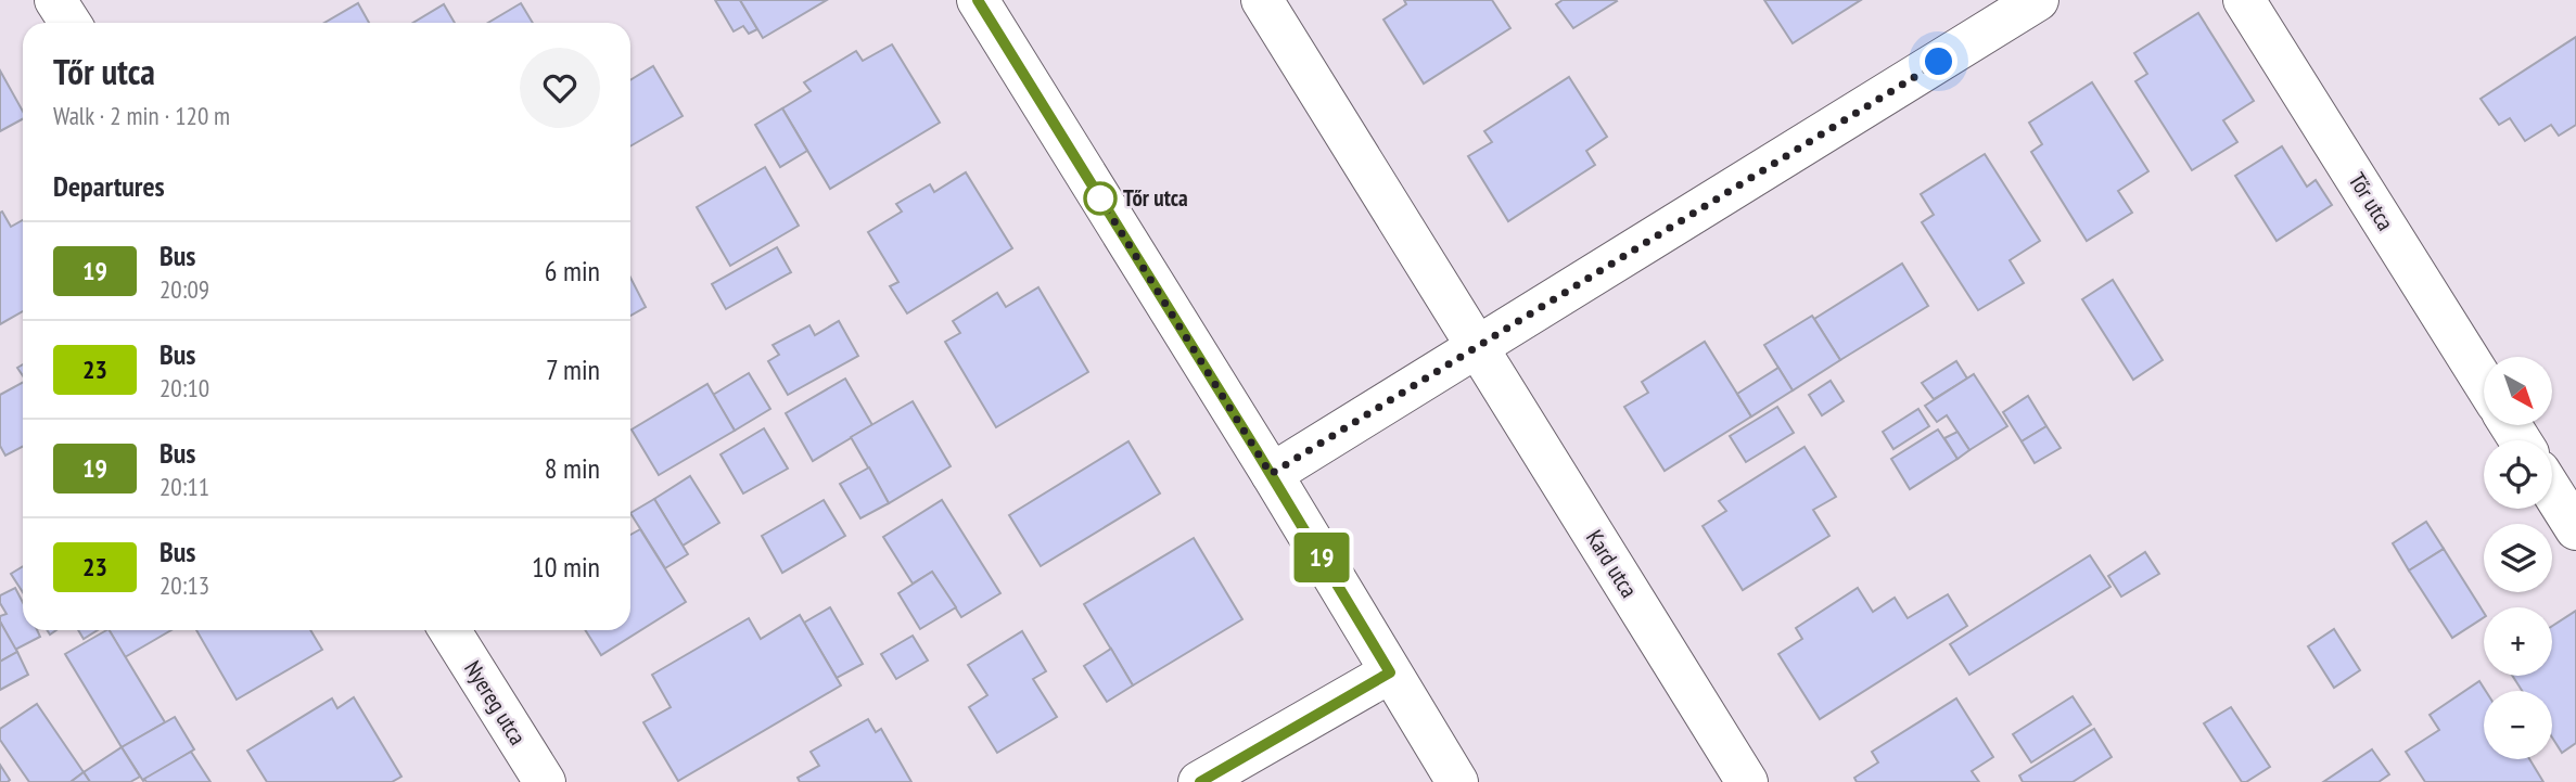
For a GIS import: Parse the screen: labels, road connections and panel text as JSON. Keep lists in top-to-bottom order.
{
  "streets": {
    "street": ["Tőr utca", "Kard utca", "Nyereg utca"]
  },
  "places": ["Tőr utca"],
  "lines": ["bus line 19"],
  "north": "bottom right",
  "page": {
    "on_map": "19",
    "heading": [
      ["Tőr utca", "Walk · 2 min · 120 m"],
      "Departures"
    ],
    "list": [
      {
        "mark": "19",
        "name": "Bus",
        "note": "20:09",
        "value": "6 min"
      },
      {
        "mark": "23",
        "name": "Bus",
        "note": "20:10",
        "value": "7 min"
      },
      {
        "mark": "19",
        "name": "Bus",
        "note": "20:11",
        "value": "8 min"
      },
      {
        "mark": "23",
        "name": "Bus",
        "note": "20:13",
        "value": "10 min"
      }
    ],
    "map_buttons": ["+", "−"]
  }
}
